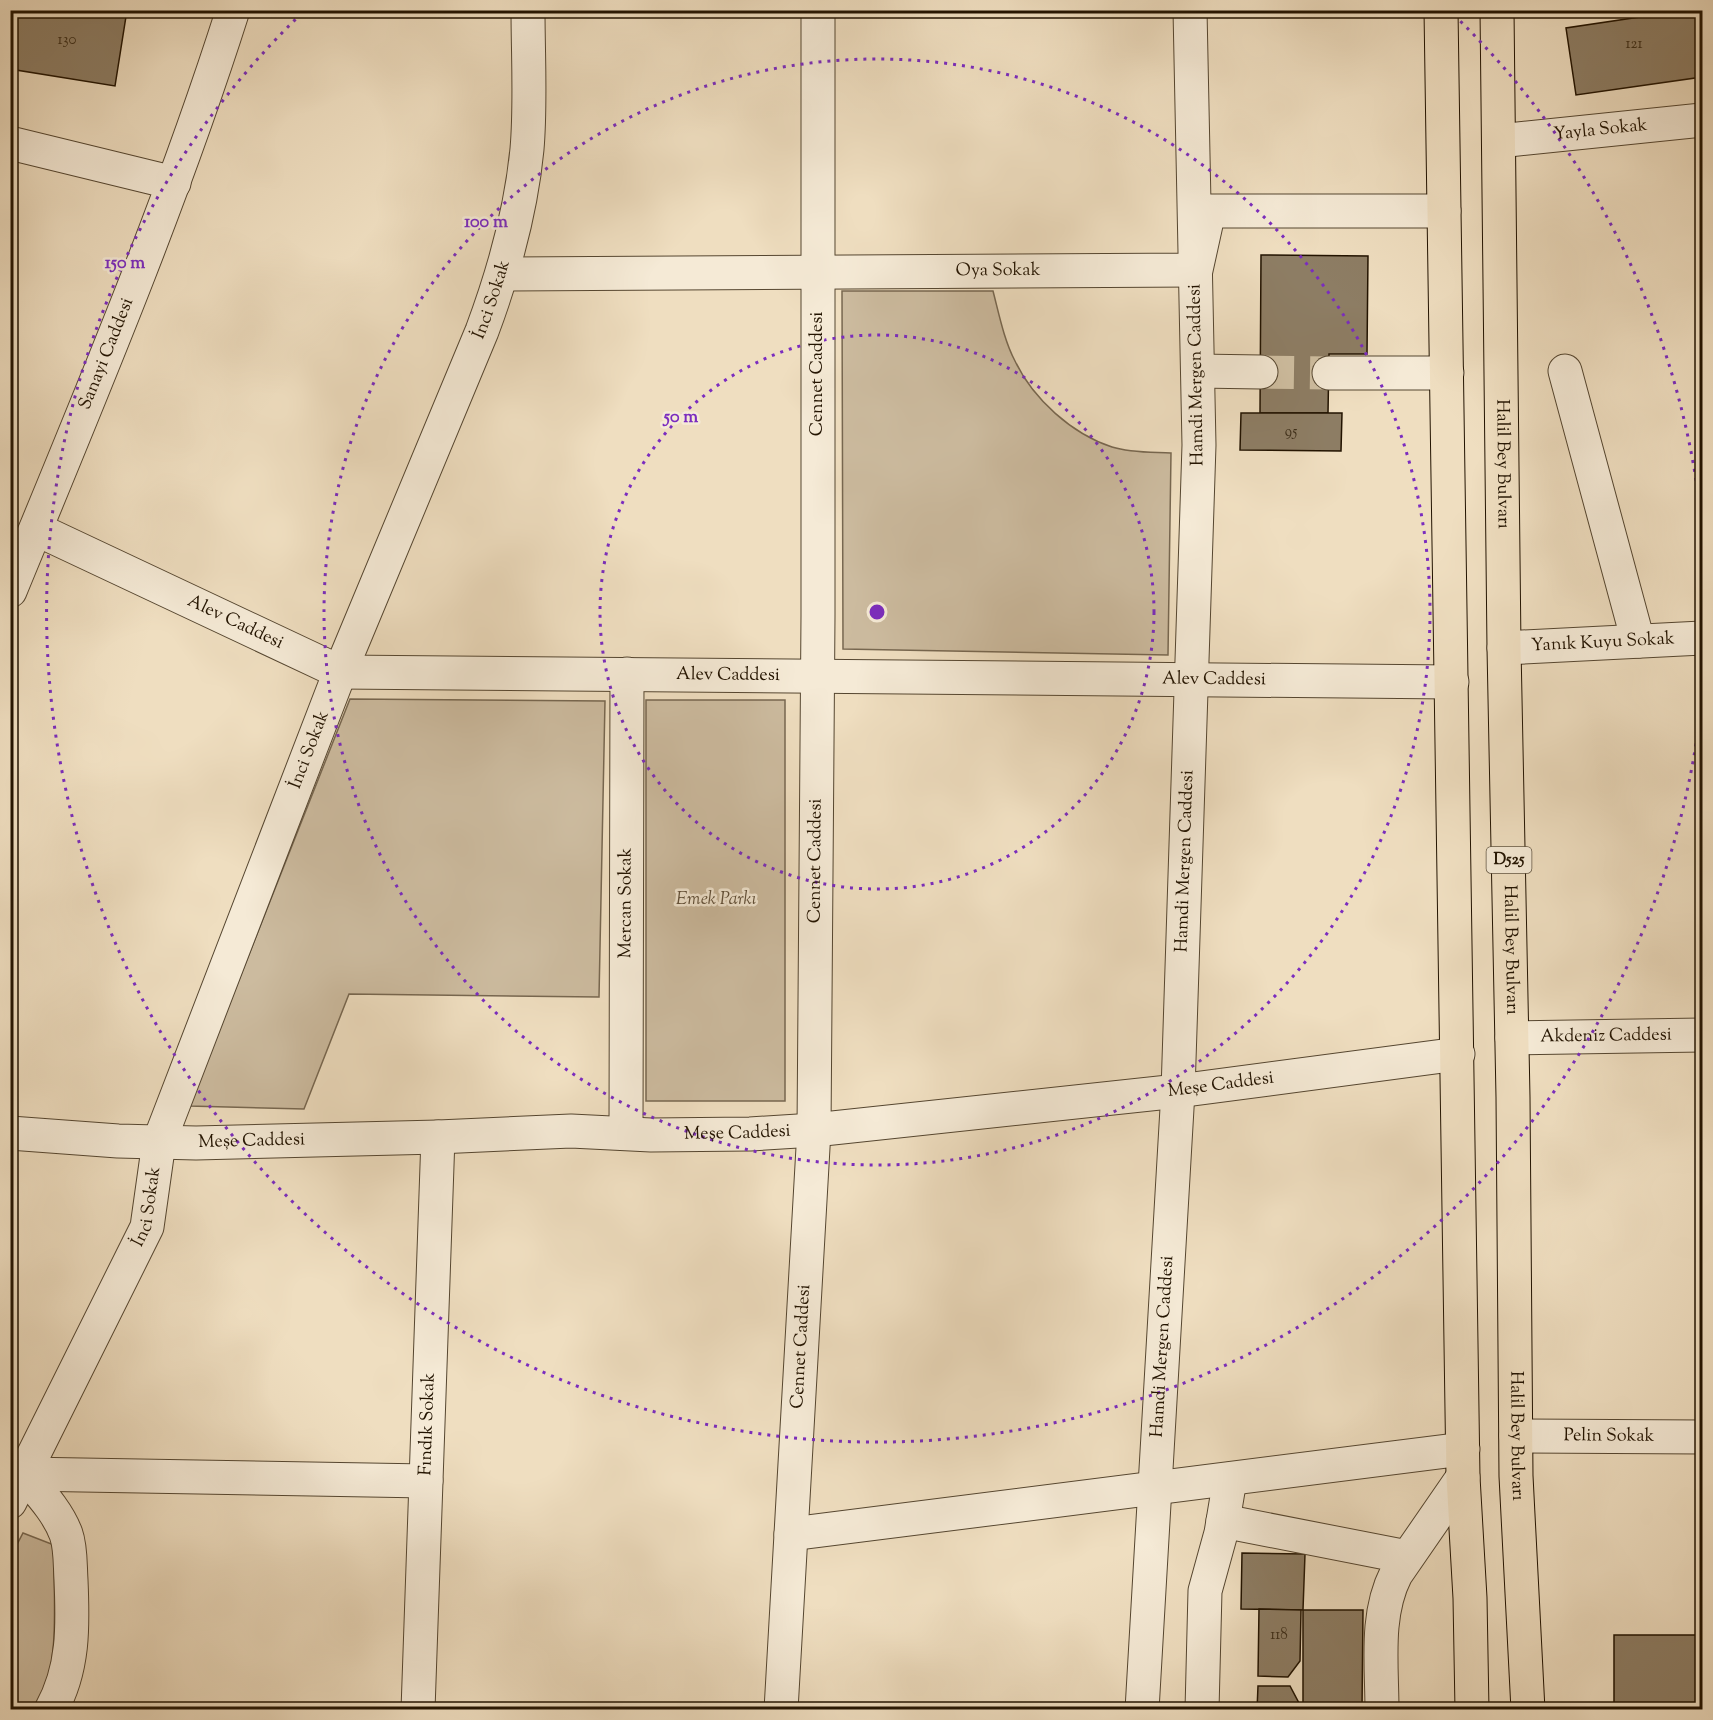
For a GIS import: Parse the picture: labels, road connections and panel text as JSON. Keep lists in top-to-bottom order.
{
  "streets": {
    "highway": ["Halil Bey Bulvarı", "D525"],
    "street": [
      "Yayla Sokak",
      "Oya Sokak",
      "İnci Sokak",
      "Sanayi Caddesi",
      "Cennet Caddesi",
      "Hamdi Mergen Caddesi",
      "Alev Caddesi",
      "Yanık Kuyu Sokak",
      "Mercan Sokak",
      "Akdeniz Caddesi",
      "Meşe Caddesi",
      "Fındık Sokak",
      "Pelin Sokak"
    ]
  },
  "crossings": [
    ["Yayla Sokak", "Halil Bey Bulvarı"],
    ["Oya Sokak", "İnci Sokak"],
    ["Oya Sokak", "Cennet Caddesi"],
    ["Oya Sokak", "Hamdi Mergen Caddesi"],
    ["İnci Sokak", "Alev Caddesi"],
    ["İnci Sokak", "Meşe Caddesi"],
    ["Sanayi Caddesi", "Alev Caddesi"],
    ["Cennet Caddesi", "Alev Caddesi"],
    ["Cennet Caddesi", "Meşe Caddesi"],
    ["Hamdi Mergen Caddesi", "Alev Caddesi"],
    ["Hamdi Mergen Caddesi", "Meşe Caddesi"],
    ["Halil Bey Bulvarı", "Yanık Kuyu Sokak"],
    ["Halil Bey Bulvarı", "Akdeniz Caddesi"],
    ["Halil Bey Bulvarı", "Pelin Sokak"],
    ["Alev Caddesi", "Mercan Sokak"],
    ["Mercan Sokak", "Meşe Caddesi"],
    ["Meşe Caddesi", "Fındık Sokak"]
  ],
  "parks": ["Emek Parkı"],
  "house_numbers": [
    "130",
    "121",
    "95",
    "118"
  ],
  "rings": ["100 m", "150 m", "50 m"]
}
